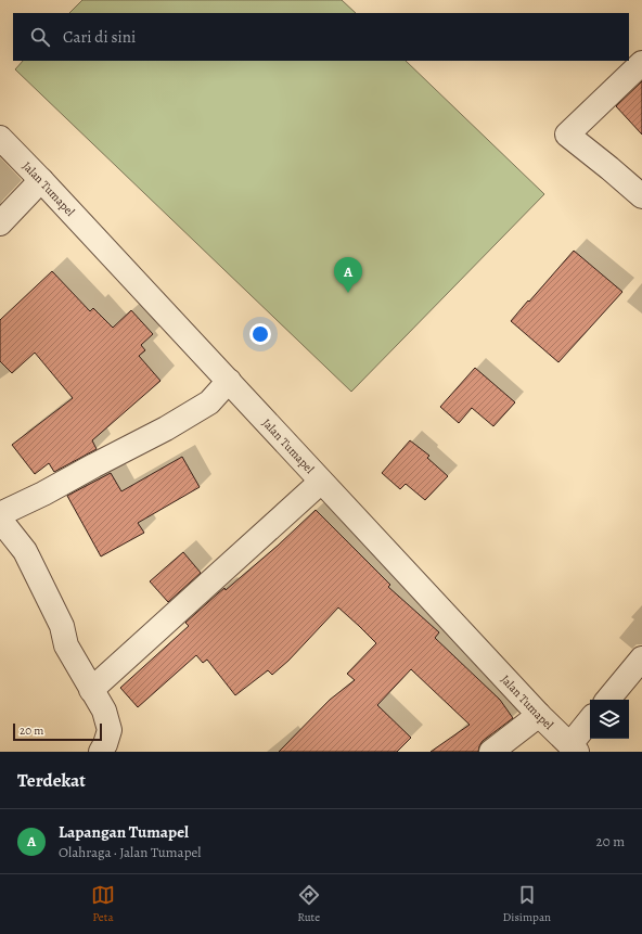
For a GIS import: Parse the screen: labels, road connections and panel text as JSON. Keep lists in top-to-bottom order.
{
  "streets": {
    "street": ["Jalan Tumapel"]
  },
  "scale_bar": "20 m",
  "page": {
    "search": "Cari di sini",
    "pins": "A",
    "scale": "20 m",
    "heading": "Terdekat",
    "list": [
      {
        "mark": "A",
        "name": "Lapangan Tumapel",
        "note": "Olahraga · Jalan Tumapel",
        "value": "20 m"
      }
    ],
    "nav": ["Peta", "Rute", "Disimpan"]
  }
}
